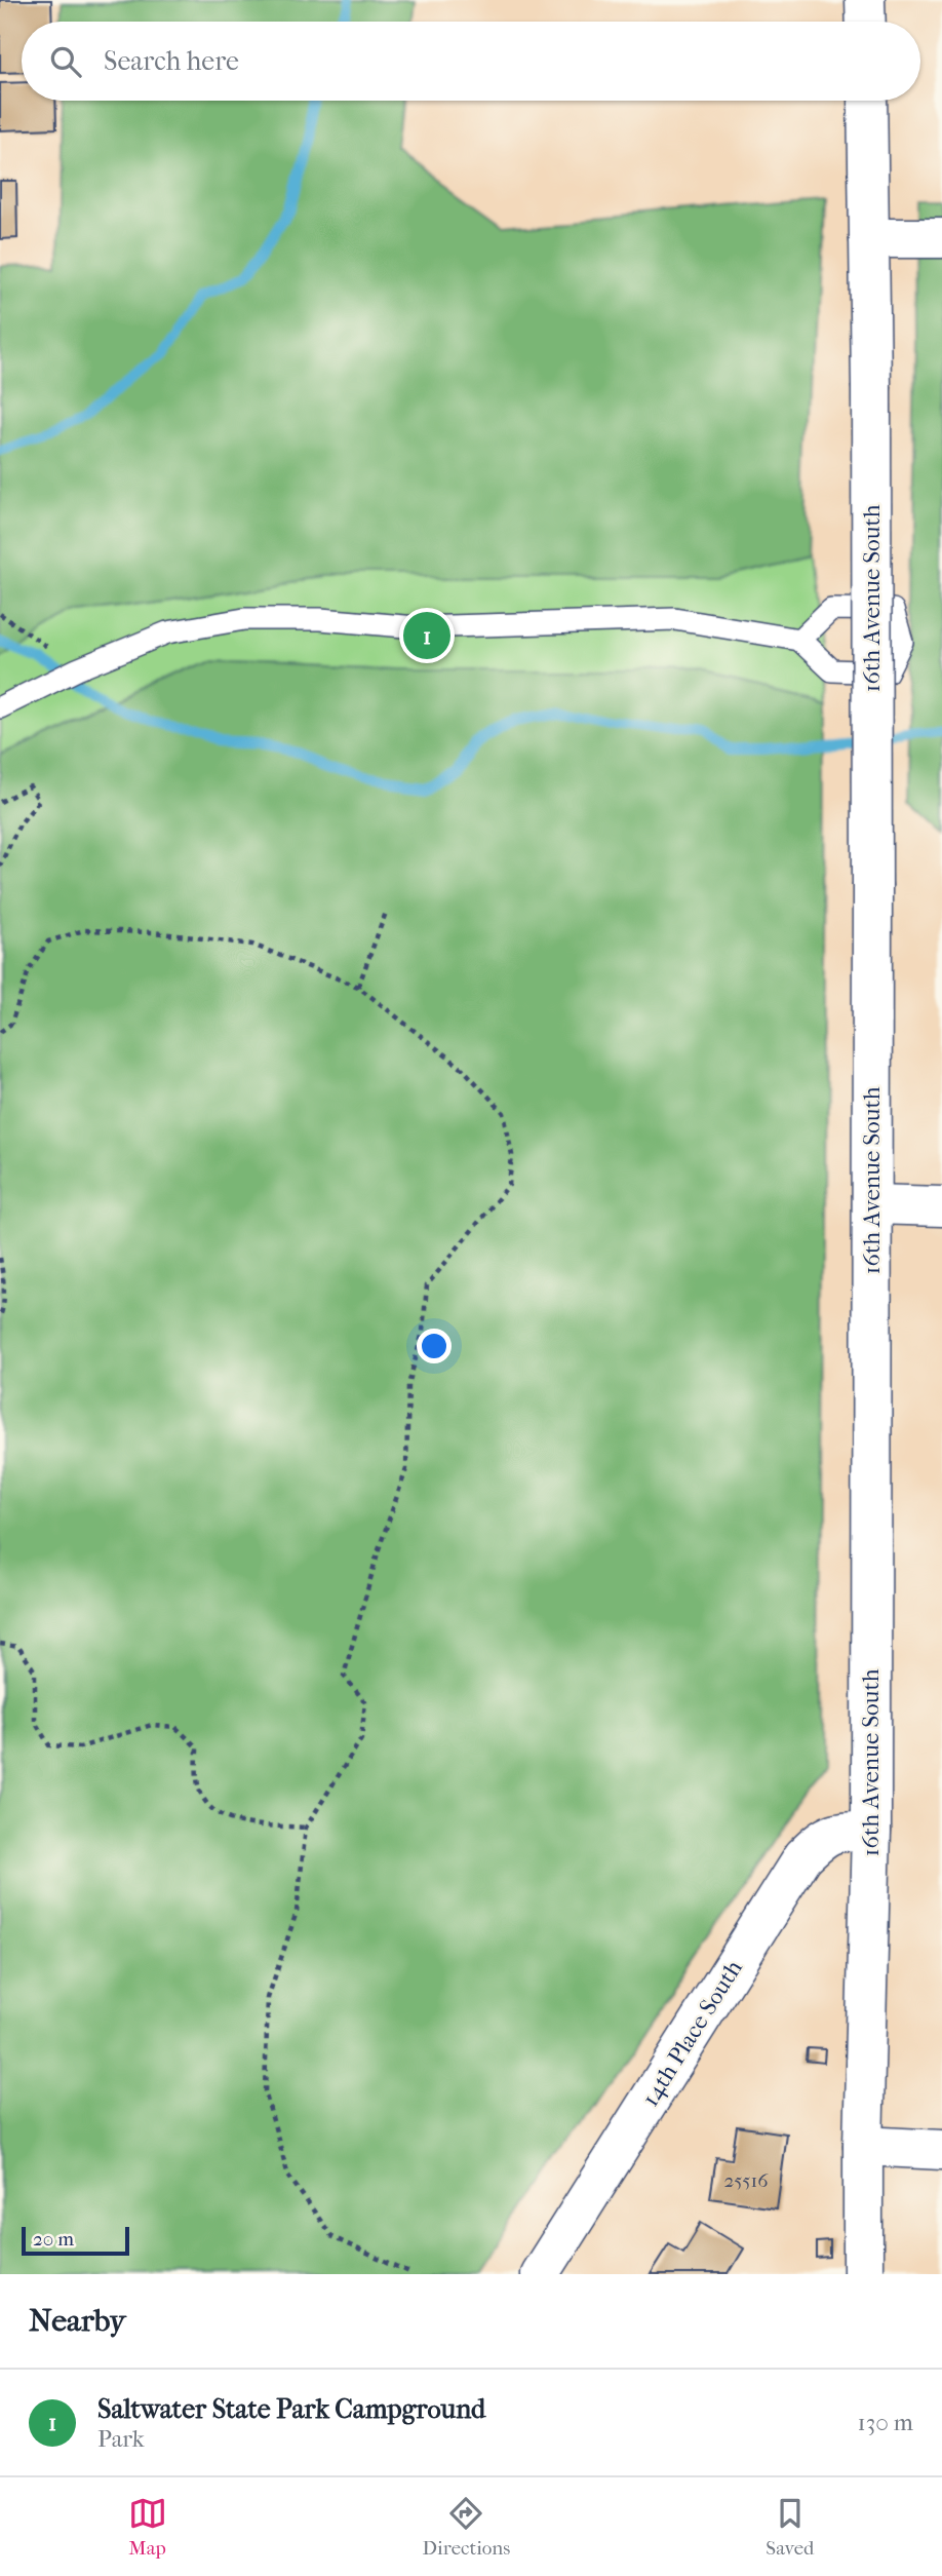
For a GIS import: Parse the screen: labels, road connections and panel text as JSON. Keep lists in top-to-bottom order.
{
  "streets": {
    "main road": ["16th Avenue South", "14th Place South"]
  },
  "crossings": [
    ["16th Avenue South", "14th Place South"]
  ],
  "house_numbers": ["25516"],
  "scale_bar": "20 m",
  "page": {
    "search": "Search here",
    "pins": "1",
    "scale": "20 m",
    "heading": "Nearby",
    "list": [
      {
        "mark": "1",
        "name": "Saltwater State Park Campground",
        "note": "Park",
        "value": "130 m"
      }
    ],
    "nav": ["Map", "Directions", "Saved"]
  }
}
